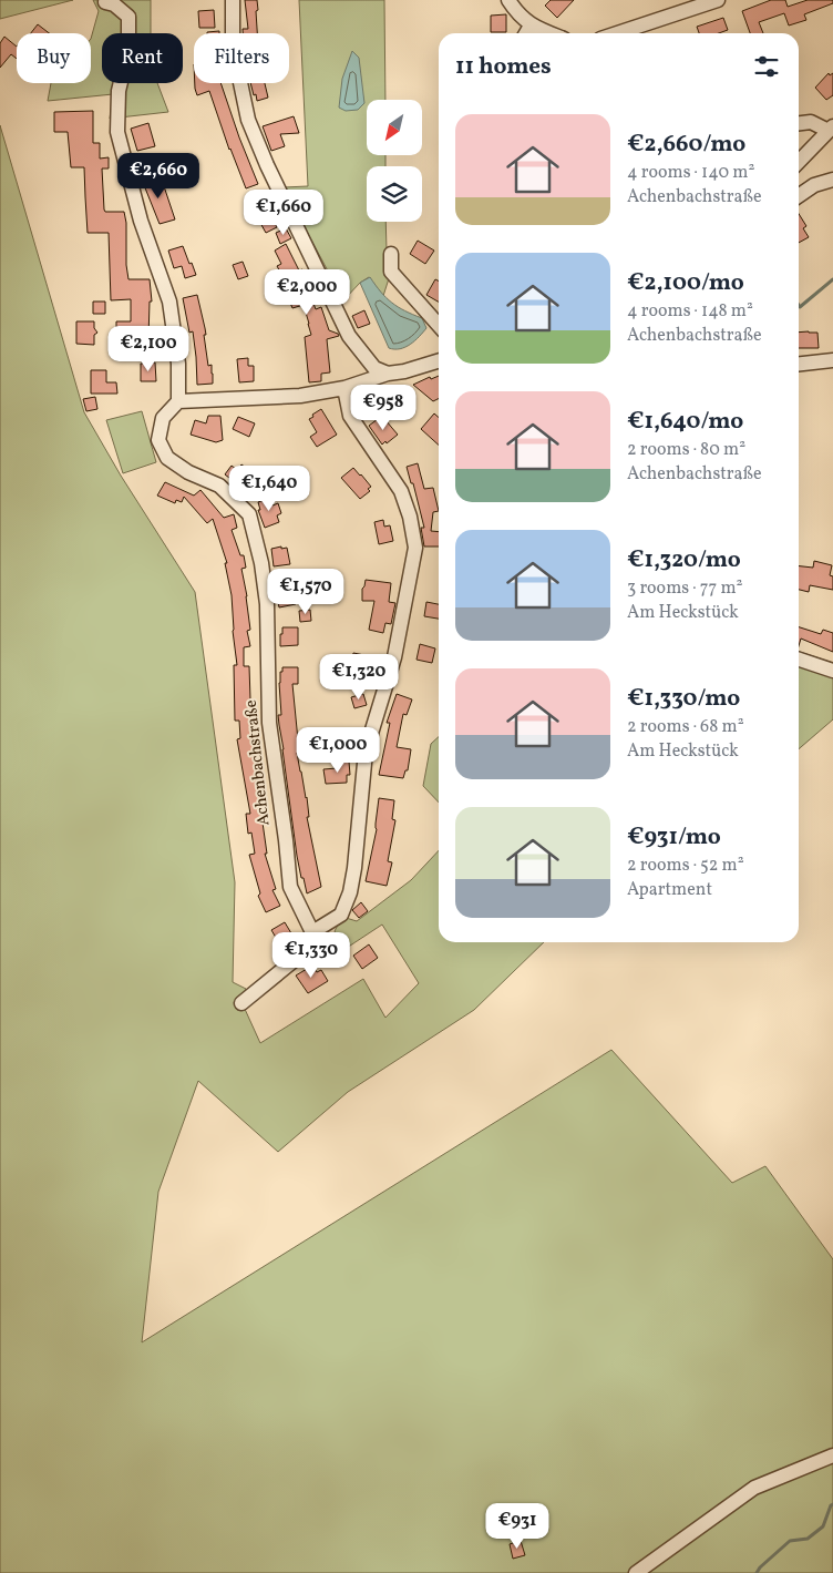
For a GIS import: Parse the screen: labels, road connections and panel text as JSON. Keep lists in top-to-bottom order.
{
  "streets": {
    "street": ["Achenbachstraße"]
  },
  "north": "bottom left",
  "page": {
    "chip": ["Buy", "Rent", "Filters"],
    "heading": "11 homes",
    "list": [
      {
        "name": "€2,660/mo",
        "note": "4 rooms · 140 m² · Achenbachstraße"
      },
      {
        "name": "€2,100/mo",
        "note": "4 rooms · 148 m² · Achenbachstraße"
      },
      {
        "name": "€1,640/mo",
        "note": "2 rooms · 80 m² · Achenbachstraße"
      },
      {
        "name": "€1,320/mo",
        "note": "3 rooms · 77 m² · Am Heckstück"
      },
      {
        "name": "€1,330/mo",
        "note": "2 rooms · 68 m² · Am Heckstück"
      },
      {
        "name": "€931/mo",
        "note": "2 rooms · 52 m² · Apartment"
      }
    ],
    "price": [
      "€2,660",
      "€1,660",
      "€2,000",
      "€2,100",
      "€958",
      "€1,640",
      "€1,570",
      "€1,320",
      "€1,000",
      "€1,330",
      "€931"
    ]
  }
}
